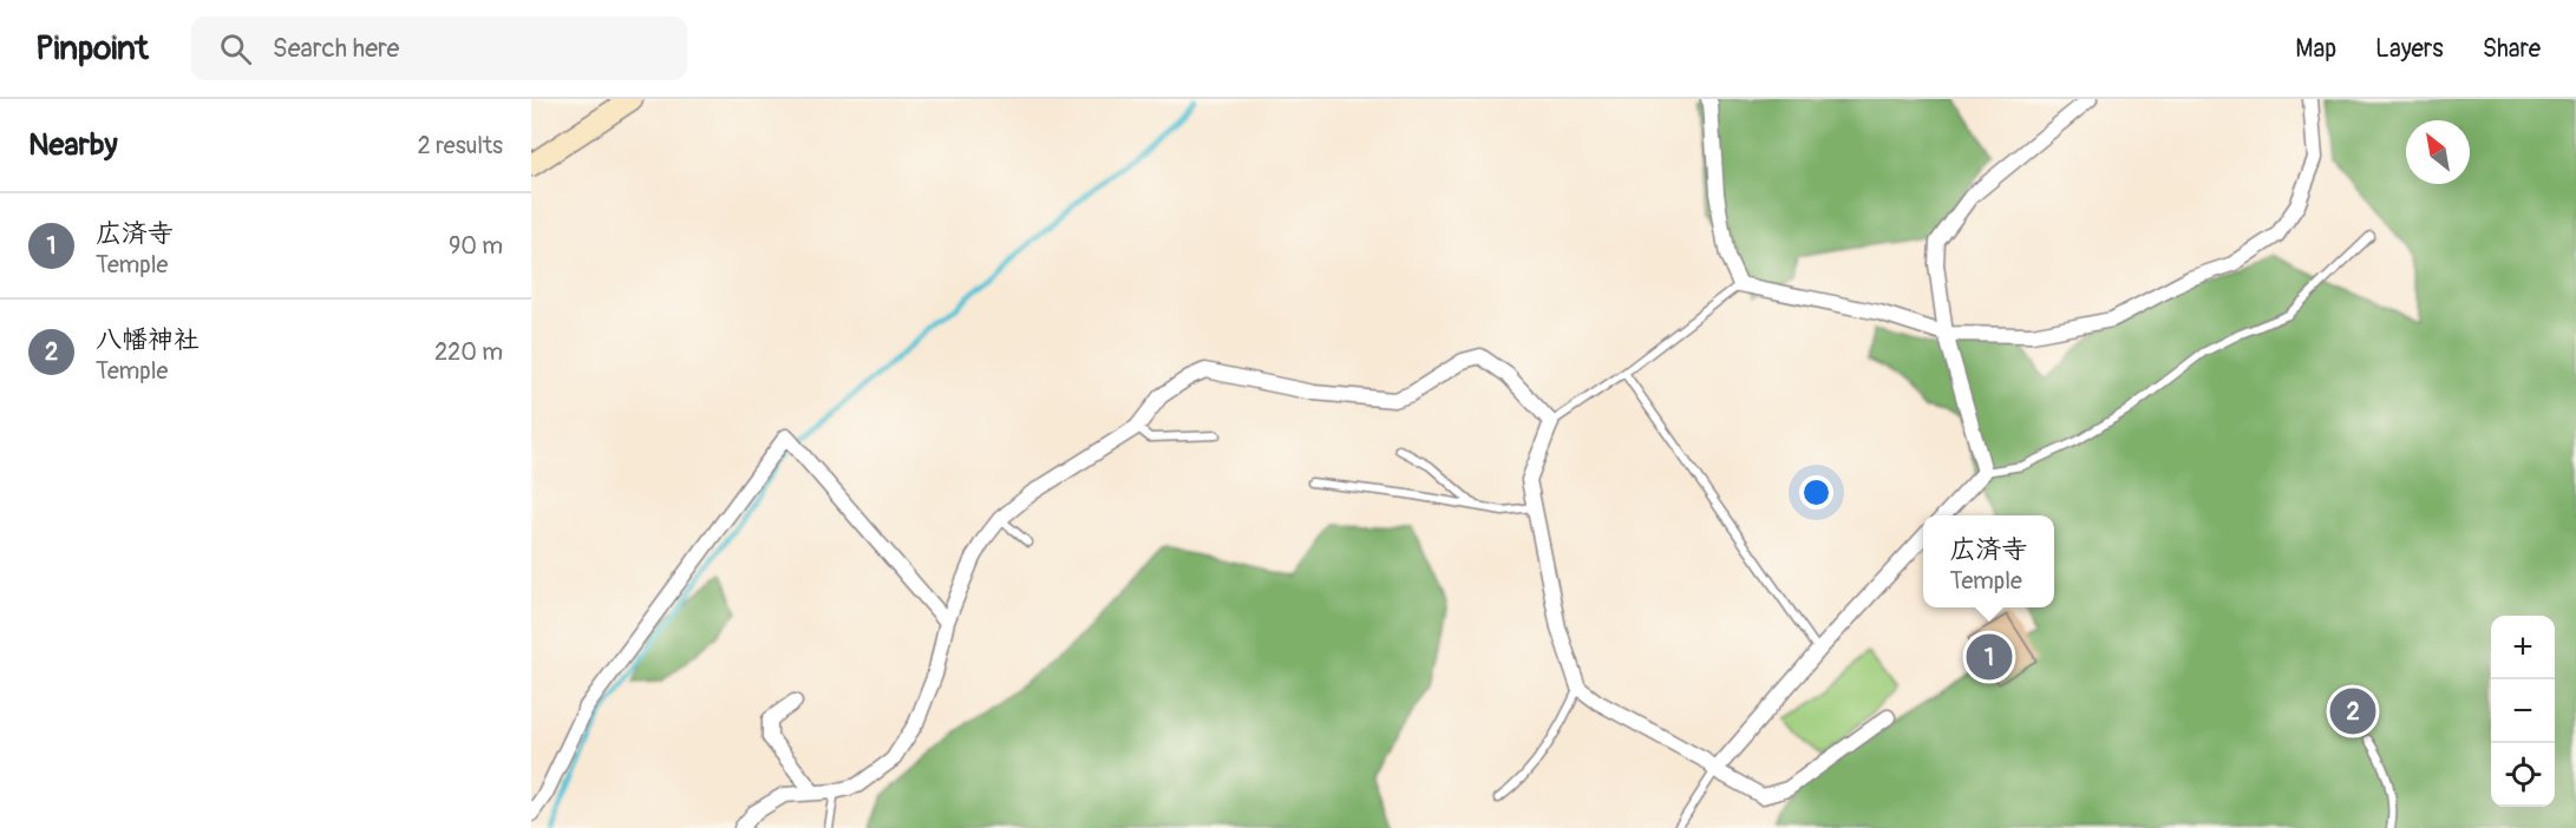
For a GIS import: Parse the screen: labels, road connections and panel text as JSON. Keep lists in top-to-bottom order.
{
  "north": "top left",
  "page": {
    "header": "Pinpoint",
    "search": "Search here",
    "nav": ["Map", "Layers", "Share"],
    "heading": ["Nearby", "2 results"],
    "list": [
      {
        "mark": "1",
        "name": "広済寺",
        "note": "Temple",
        "value": "90 m"
      },
      {
        "mark": "2",
        "name": "八幡神社",
        "note": "Temple",
        "value": "220 m"
      }
    ],
    "popup": ["広済寺", "Temple"],
    "map_buttons": ["+", "−"],
    "pins": ["1", "2"]
  }
}
